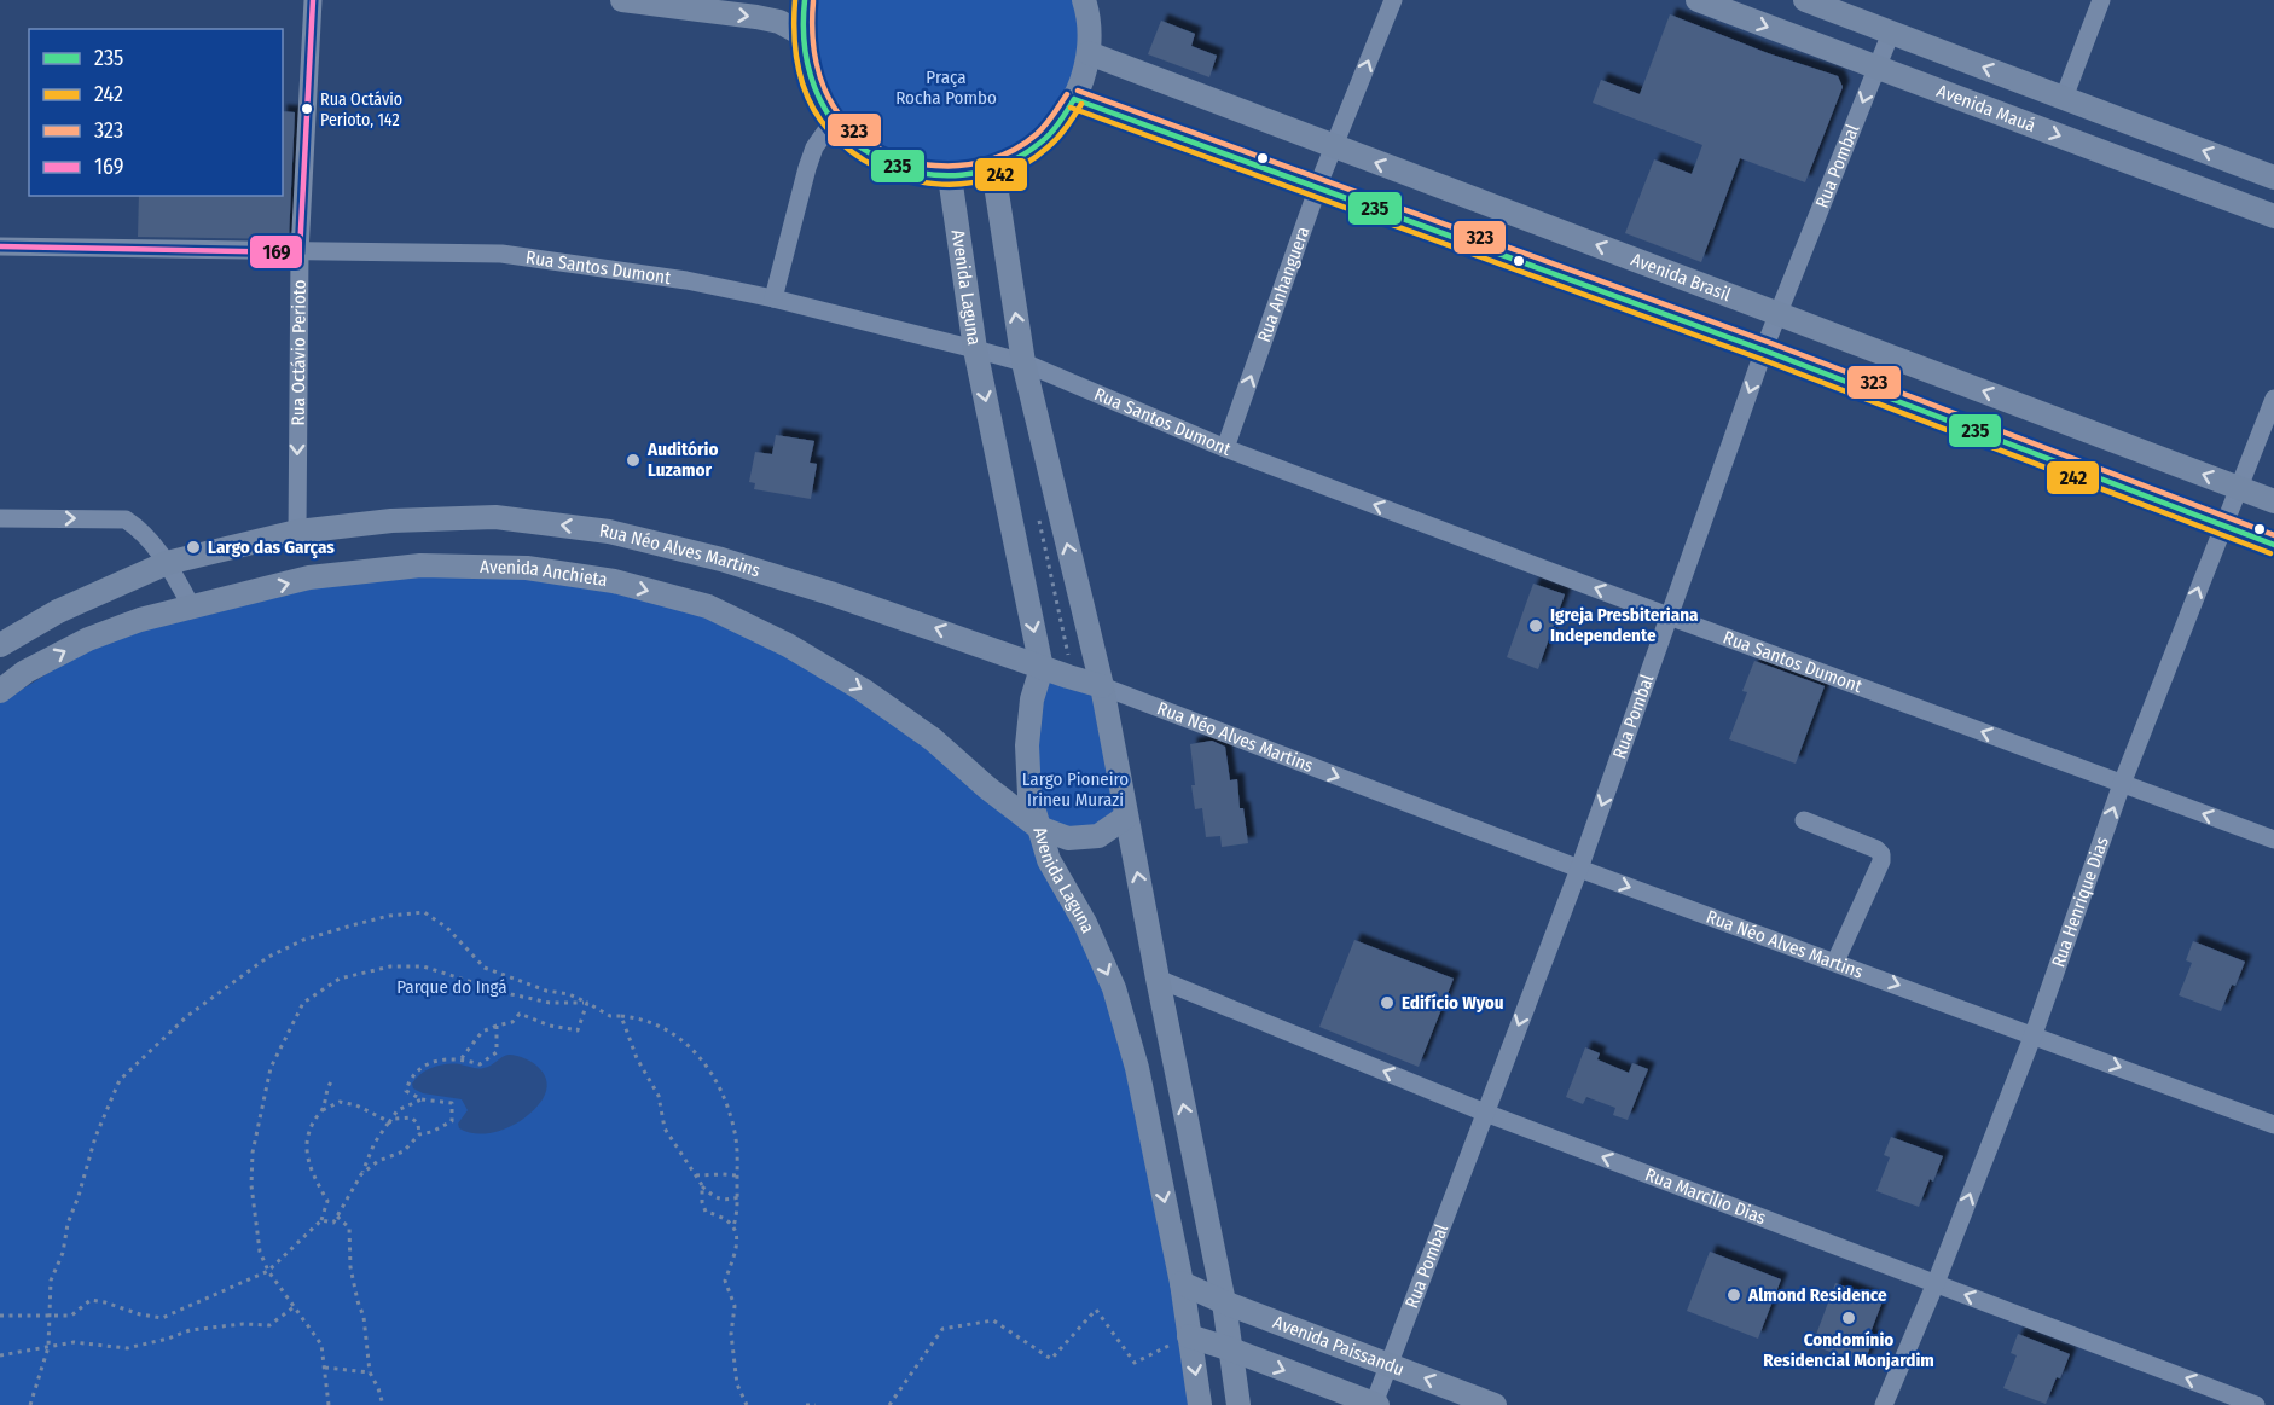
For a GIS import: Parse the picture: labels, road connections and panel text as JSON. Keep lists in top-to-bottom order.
{
  "streets": {
    "main road": [
      "Avenida Mauá",
      "Avenida Brasil",
      "Avenida Laguna",
      "Rua Néo Alves Martins",
      "Avenida Anchieta",
      "Avenida Paissandu"
    ],
    "street": [
      "Rua Pombal",
      "Rua Santos Dumont",
      "Rua Anhanguera",
      "Rua Octávio Perioto",
      "Rua Henrique Dias",
      "Rua Marcilio Dias"
    ]
  },
  "crossings": [
    ["Avenida Mauá", "Rua Pombal"],
    ["Rua Pombal", "Rua Santos Dumont"],
    ["Rua Pombal", "Avenida Brasil"],
    ["Rua Pombal", "Rua Néo Alves Martins"],
    ["Rua Pombal", "Rua Marcilio Dias"],
    ["Rua Pombal", "Avenida Paissandu"],
    ["Rua Santos Dumont", "Rua Anhanguera"],
    ["Rua Santos Dumont", "Avenida Laguna"],
    ["Rua Santos Dumont", "Rua Octávio Perioto"],
    ["Rua Santos Dumont", "Rua Henrique Dias"],
    ["Avenida Brasil", "Rua Anhanguera"],
    ["Avenida Brasil", "Rua Henrique Dias"],
    ["Avenida Laguna", "Rua Néo Alves Martins"],
    ["Avenida Laguna", "Avenida Anchieta"],
    ["Avenida Laguna", "Avenida Paissandu"],
    ["Rua Octávio Perioto", "Rua Néo Alves Martins"],
    ["Rua Néo Alves Martins", "Rua Henrique Dias"],
    ["Rua Henrique Dias", "Rua Marcilio Dias"]
  ],
  "one_way": [
    "Rua Pombal",
    "Rua Santos Dumont",
    "Rua Anhanguera",
    "Rua Octávio Perioto",
    "Avenida Anchieta",
    "Rua Henrique Dias",
    "Rua Marcilio Dias"
  ],
  "parks": ["Praça Rocha Pombo", "Largo Pioneiro Irineu Murazi", "Parque do Ingá"],
  "places": [
    "Rua Octávio Perioto, 142",
    "Auditório Luzamor",
    "Largo das Garças",
    "Igreja Presbiteriana Independente",
    "Edifício Wyou",
    "Almond Residence",
    "Condomínio Residencial Monjardim"
  ],
  "lines": [
    "transit line 235",
    "transit line 242",
    "transit line 169",
    "transit line 323"
  ],
  "legend": [
    "235",
    "242",
    "323",
    "169"
  ]
}
